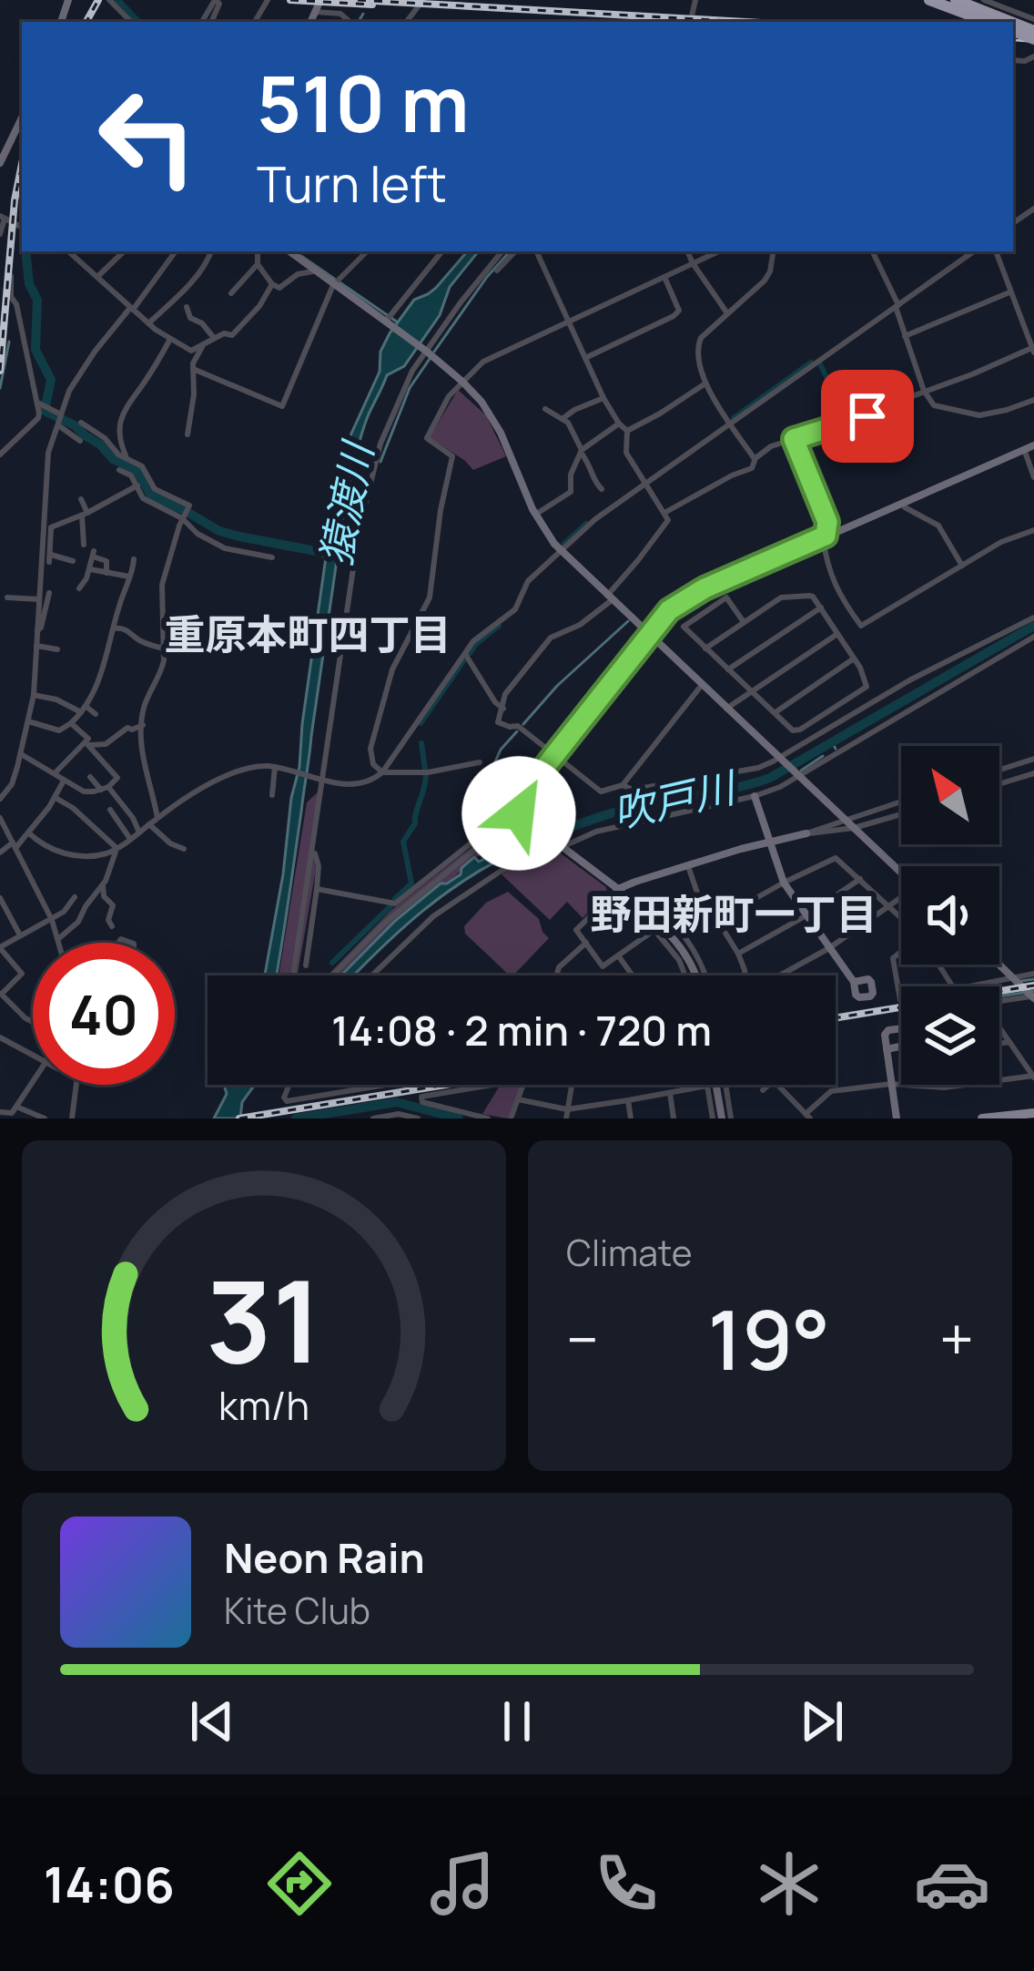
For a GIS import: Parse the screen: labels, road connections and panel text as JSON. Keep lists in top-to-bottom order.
{
  "districts": ["重原本町四丁目", "野田新町一丁目"],
  "water": ["猿渡川", "吹戸川"],
  "north": "top left",
  "page": {
    "turn": ["510 m", "Turn left"],
    "limit": "40",
    "trip": "14:08 · 2 min · 720 m",
    "tile": "Climate",
    "heat": ["−", "19°", "+"],
    "song": ["Neon Rain", "Kite Club"],
    "tabs": "14:06",
    "gauge": ["31", "km/h"]
  }
}
